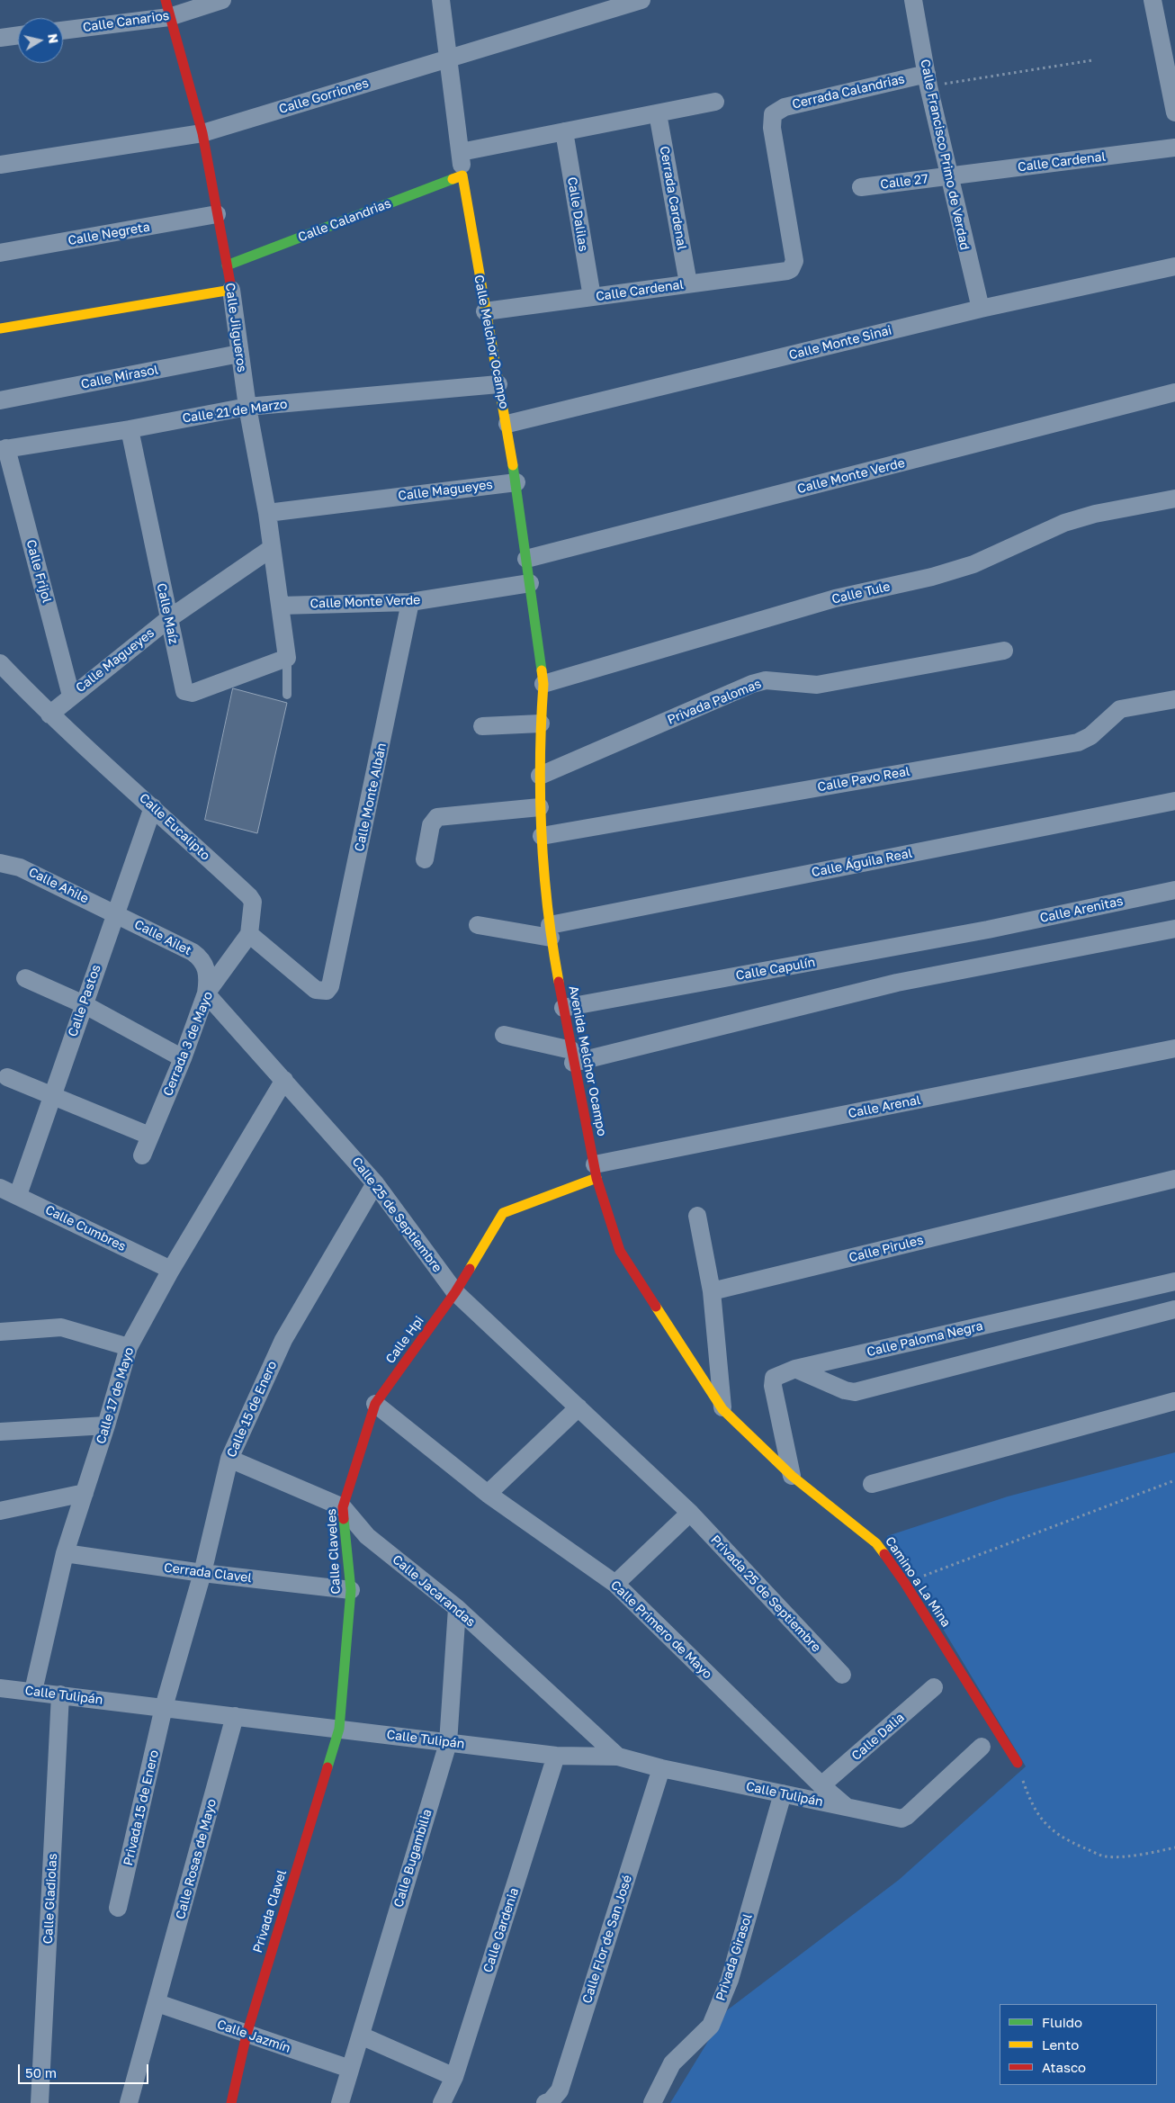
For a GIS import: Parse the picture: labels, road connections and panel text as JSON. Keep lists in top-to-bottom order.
{
  "streets": {
    "street": [
      "Calle Canarios",
      "Cerrada Calandrias",
      "Calle Gorriones",
      "Calle Francisco Primo de Verdad",
      "Calle Cardenal",
      "Calle 27",
      "Cerrada Cardenal",
      "Calle Dalilas",
      "Calle Calandrias",
      "Calle Negreta",
      "Calle Jilgueros",
      "Calle Melchor Ocampo",
      "Calle Monte Sinai",
      "Calle Mirasol",
      "Calle 21 de Marzo",
      "Calle Monte Verde",
      "Calle Magueyes",
      "Calle Frijol",
      "Calle Tule",
      "Calle Maíz",
      "Privada Palomas",
      "Calle Pavo Real",
      "Calle Monte Albán",
      "Calle Eucalipto",
      "Calle Águila Real",
      "Calle Ahile",
      "Calle Arenitas",
      "Calle Ailet",
      "Calle Capulín",
      "Calle Pastos",
      "Cerrada 3 de Mayo",
      "Avenida Melchor Ocampo",
      "Calle Arenal",
      "Calle 25 de Septiembre",
      "Calle Cumbres",
      "Calle Pirules",
      "Calle Paloma Negra",
      "Calle Hpi",
      "Calle 17 de Mayo",
      "Calle 15 de Enero",
      "Calle Claveles",
      "Cerrada Clavel",
      "Camino a La Mina",
      "Calle Jacarandas",
      "Privada 25 de Septiembre",
      "Calle Primero de Mayo",
      "Calle Tulipán",
      "Calle Dalia",
      "Privada 15 de Enero",
      "Calle Bugambilia",
      "Calle Rosas de Mayo",
      "Calle Gladiolas",
      "Privada Clavel",
      "Calle Gardenia",
      "Calle Flor de San José",
      "Privada Girasol",
      "Calle Jazmín"
    ]
  },
  "crossings": [
    ["Calle Canarios", "Calle Jilgueros"],
    ["Cerrada Calandrias", "Calle Francisco Primo de Verdad"],
    ["Cerrada Calandrias", "Calle Cardenal"],
    ["Calle Gorriones", "Calle Jilgueros"],
    ["Calle Gorriones", "Calle Melchor Ocampo"],
    ["Calle Francisco Primo de Verdad", "Calle Cardenal"],
    ["Calle Francisco Primo de Verdad", "Calle 27"],
    ["Calle Francisco Primo de Verdad", "Calle Monte Sinai"],
    ["Calle Cardenal", "Calle 27"],
    ["Calle Cardenal", "Cerrada Cardenal"],
    ["Calle Cardenal", "Calle Dalilas"],
    ["Calle Cardenal", "Calle Melchor Ocampo"],
    ["Calle Calandrias", "Calle Jilgueros"],
    ["Calle Calandrias", "Calle Melchor Ocampo"],
    ["Calle Negreta", "Calle Jilgueros"],
    ["Calle Jilgueros", "Calle Mirasol"],
    ["Calle Jilgueros", "Calle 21 de Marzo"],
    ["Calle Jilgueros", "Calle Monte Verde"],
    ["Calle Jilgueros", "Calle Magueyes"],
    ["Calle Jilgueros", "Calle Maíz"],
    ["Calle Melchor Ocampo", "Calle Monte Sinai"],
    ["Calle Melchor Ocampo", "Calle 21 de Marzo"],
    ["Calle Melchor Ocampo", "Calle Monte Verde"],
    ["Calle Melchor Ocampo", "Calle Magueyes"],
    ["Calle Melchor Ocampo", "Calle Tule"],
    ["Calle Melchor Ocampo", "Avenida Melchor Ocampo"],
    ["Calle 21 de Marzo", "Calle Frijol"],
    ["Calle 21 de Marzo", "Calle Maíz"],
    ["Calle Monte Verde", "Calle Monte Albán"],
    ["Calle Magueyes", "Calle Frijol"],
    ["Calle Magueyes", "Calle Maíz"],
    ["Calle Magueyes", "Calle Eucalipto"],
    ["Calle Tule", "Avenida Melchor Ocampo"],
    ["Privada Palomas", "Avenida Melchor Ocampo"],
    ["Calle Pavo Real", "Avenida Melchor Ocampo"],
    ["Calle Monte Albán", "Calle Eucalipto"],
    ["Calle Monte Albán", "Cerrada 3 de Mayo"],
    ["Calle Eucalipto", "Calle Pastos"],
    ["Calle Eucalipto", "Cerrada 3 de Mayo"],
    ["Calle Águila Real", "Avenida Melchor Ocampo"],
    ["Calle Ahile", "Calle Ailet"],
    ["Calle Ahile", "Calle Pastos"],
    ["Calle Arenitas", "Calle Capulín"],
    ["Calle Ailet", "Calle Pastos"],
    ["Calle Ailet", "Cerrada 3 de Mayo"],
    ["Calle Ailet", "Calle 25 de Septiembre"],
    ["Calle Capulín", "Avenida Melchor Ocampo"],
    ["Calle Pastos", "Calle Cumbres"],
    ["Cerrada 3 de Mayo", "Calle 25 de Septiembre"],
    ["Avenida Melchor Ocampo", "Calle Arenal"],
    ["Avenida Melchor Ocampo", "Calle Hpi"],
    ["Avenida Melchor Ocampo", "Camino a La Mina"],
    ["Calle Arenal", "Calle Hpi"],
    ["Calle 25 de Septiembre", "Calle Hpi"],
    ["Calle 25 de Septiembre", "Calle 17 de Mayo"],
    ["Calle 25 de Septiembre", "Calle 15 de Enero"],
    ["Calle 25 de Septiembre", "Privada 25 de Septiembre"],
    ["Calle Cumbres", "Calle 17 de Mayo"],
    ["Calle Paloma Negra", "Camino a La Mina"],
    ["Calle Hpi", "Calle Claveles"],
    ["Calle Hpi", "Calle Primero de Mayo"],
    ["Calle 17 de Mayo", "Cerrada Clavel"],
    ["Calle 17 de Mayo", "Calle Tulipán"],
    ["Calle 15 de Enero", "Cerrada Clavel"],
    ["Calle 15 de Enero", "Calle Jacarandas"],
    ["Calle 15 de Enero", "Calle Tulipán"],
    ["Calle 15 de Enero", "Privada 15 de Enero"],
    ["Calle Claveles", "Cerrada Clavel"],
    ["Calle Claveles", "Calle Jacarandas"],
    ["Calle Claveles", "Calle Primero de Mayo"],
    ["Calle Claveles", "Calle Tulipán"],
    ["Calle Claveles", "Privada Clavel"],
    ["Calle Jacarandas", "Calle Tulipán"],
    ["Calle Jacarandas", "Calle Bugambilia"],
    ["Calle Primero de Mayo", "Calle Tulipán"],
    ["Calle Primero de Mayo", "Calle Dalia"],
    ["Calle Tulipán", "Privada 15 de Enero"],
    ["Calle Tulipán", "Calle Bugambilia"],
    ["Calle Tulipán", "Calle Rosas de Mayo"],
    ["Calle Tulipán", "Calle Gladiolas"],
    ["Calle Tulipán", "Privada Clavel"],
    ["Calle Tulipán", "Calle Gardenia"],
    ["Calle Tulipán", "Calle Flor de San José"],
    ["Calle Tulipán", "Privada Girasol"],
    ["Calle Bugambilia", "Calle Jazmín"],
    ["Calle Rosas de Mayo", "Calle Jazmín"],
    ["Privada Clavel", "Calle Jazmín"]
  ],
  "legend": ["Fluido", "Lento", "Atasco"],
  "scale_bar": "50 m",
  "north": "right"
}
